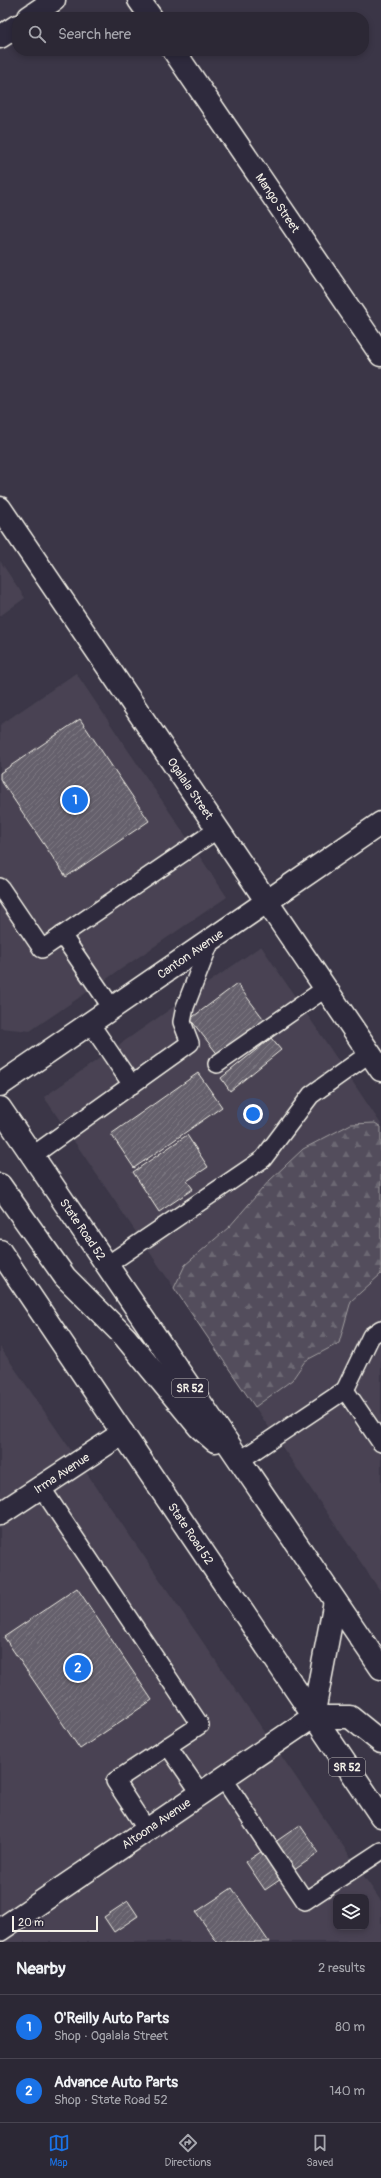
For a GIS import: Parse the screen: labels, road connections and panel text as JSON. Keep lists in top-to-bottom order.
{
  "streets": {
    "street": [
      "Mango Street",
      "Ogalala Street",
      "Canton Avenue",
      "State Road 52",
      "SR 52",
      "Irma Avenue",
      "Altoona Avenue"
    ]
  },
  "crossings": [
    ["Ogalala Street", "Canton Avenue"],
    ["State Road 52", "Irma Avenue"],
    ["State Road 52", "Altoona Avenue"]
  ],
  "scale_bar": "20 m",
  "page": {
    "search": "Search here",
    "pins": ["1", "2"],
    "scale": "20 m",
    "heading": ["Nearby", "2 results"],
    "list": [
      {
        "mark": "1",
        "name": "O'Reilly Auto Parts",
        "note": "Shop · Ogalala Street",
        "value": "80 m"
      },
      {
        "mark": "2",
        "name": "Advance Auto Parts",
        "note": "Shop · State Road 52",
        "value": "140 m"
      }
    ],
    "nav": ["Map", "Directions", "Saved"]
  }
}
